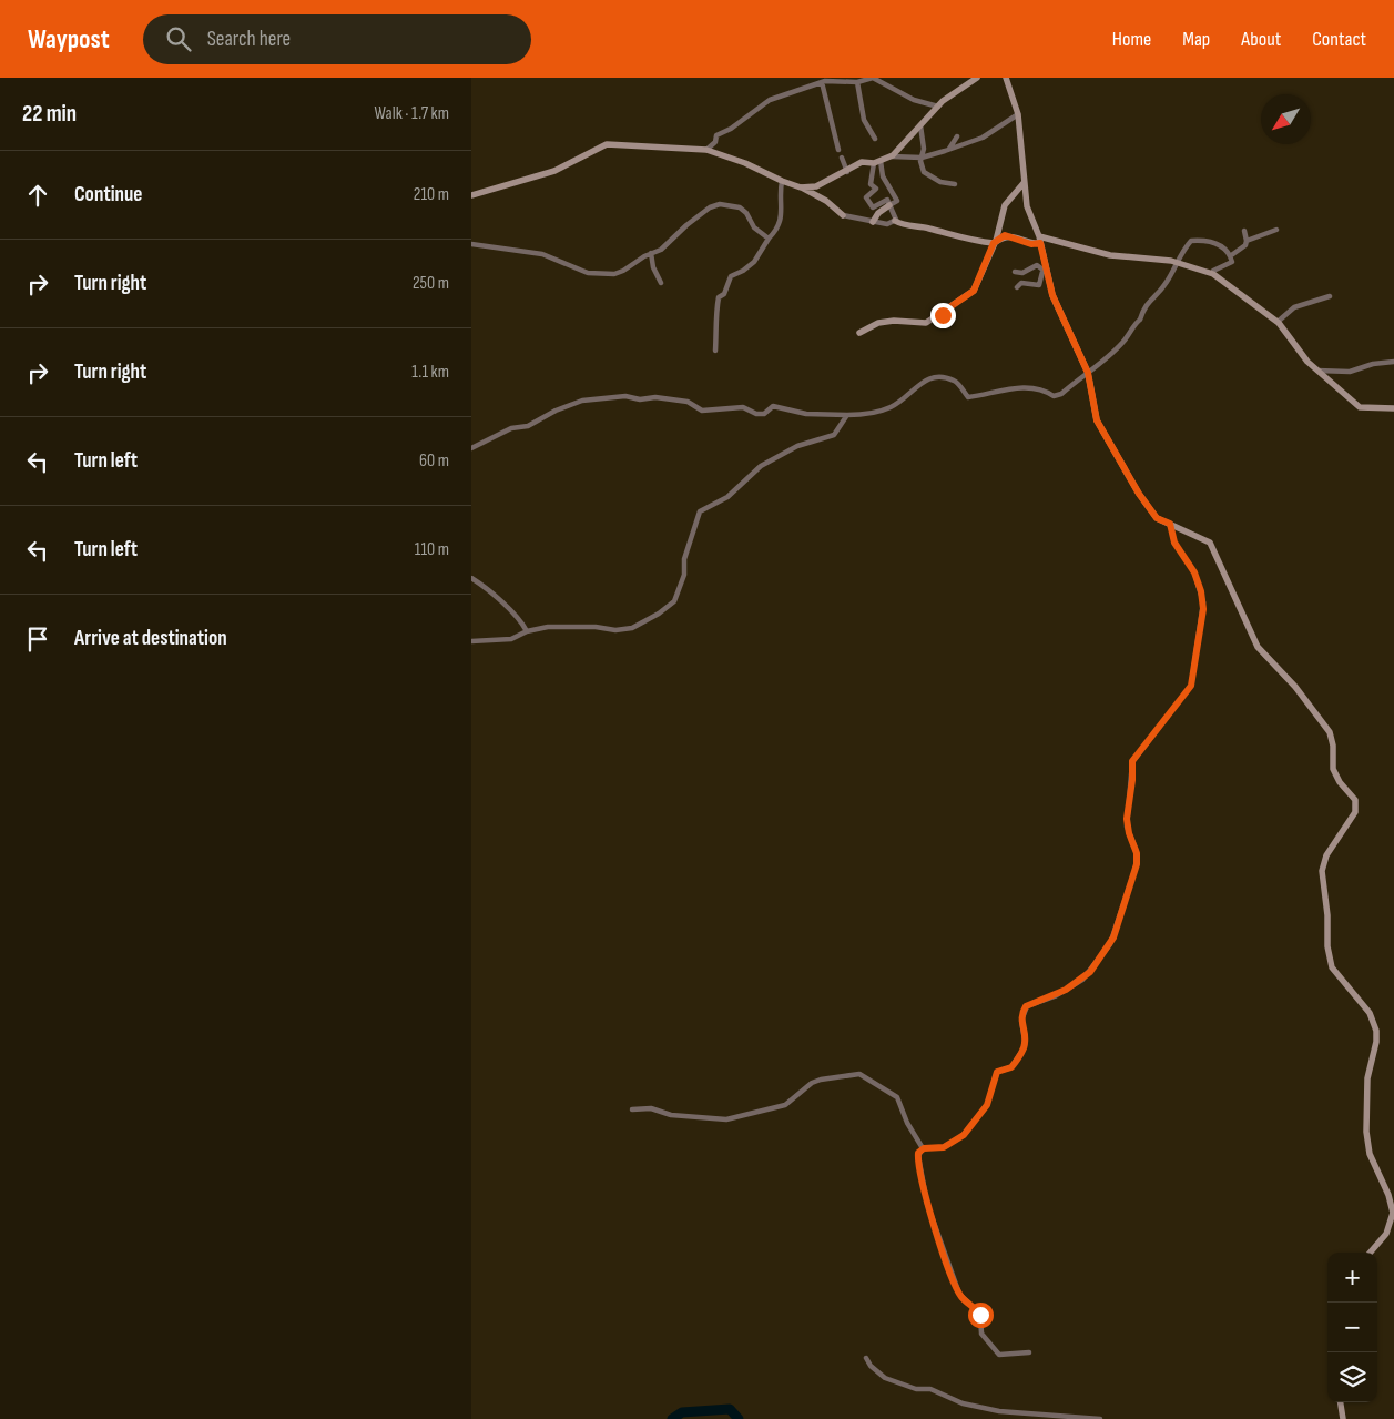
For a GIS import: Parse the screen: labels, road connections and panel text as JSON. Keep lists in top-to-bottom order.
{
  "north": "bottom left",
  "page": {
    "header": "Waypost",
    "search": "Search here",
    "nav": [
      "Home",
      "Map",
      "About",
      "Contact"
    ],
    "heading": ["22 min", "Walk · 1.7 km"],
    "list": [
      ["Continue", "210 m"],
      ["Turn right", "250 m"],
      ["Turn right", "1.1 km"],
      ["Turn left", "60 m"],
      ["Turn left", "110 m"],
      "Arrive at destination"
    ],
    "map_buttons": ["+", "−"]
  }
}
